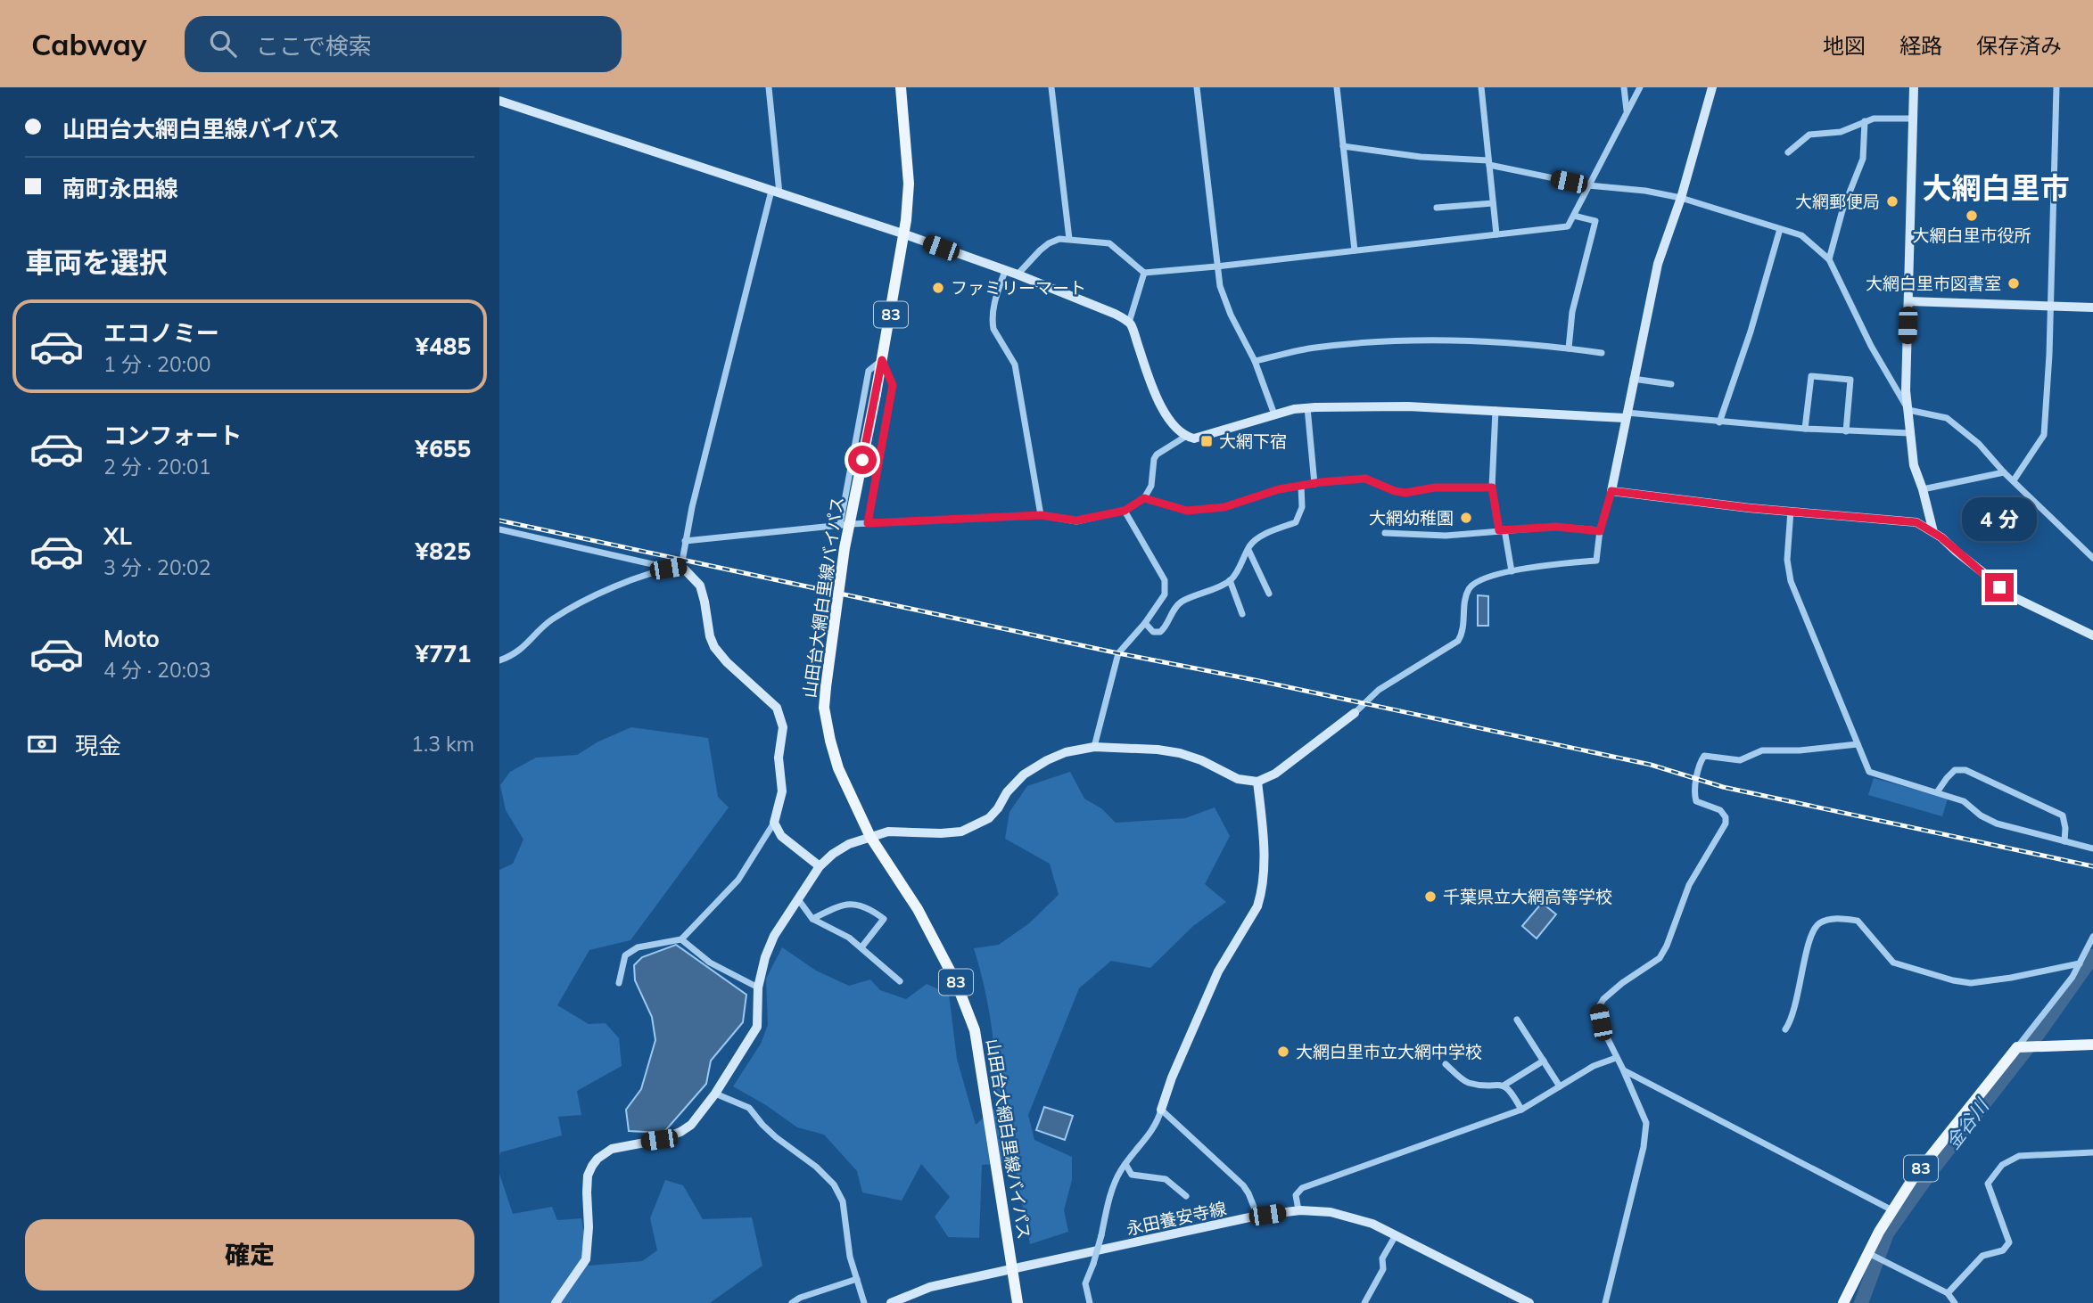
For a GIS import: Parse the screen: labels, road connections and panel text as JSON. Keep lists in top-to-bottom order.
{
  "streets": {
    "main road": ["83", "山田台大網白里線バイパス"],
    "street": ["永田養安寺線"]
  },
  "crossings": [
    ["山田台大網白里線バイパス", "永田養安寺線"]
  ],
  "districts": ["大網白里市"],
  "water": ["金谷川"],
  "places": {
    "other": [
      "大網郵便局",
      "大網白里市役所",
      "大網白里市図書室",
      "ファミリーマート",
      "大網幼稚園",
      "千葉県立大網高等学校",
      "大網白里市立大網中学校"
    ],
    "transit": ["大網下宿"]
  },
  "page": {
    "header": "Cabway",
    "search": "ここで検索",
    "nav": ["地図", "経路", "保存済み"],
    "banner": ["山田台大網白里線バイパス", "南町永田線"],
    "heading": "車両を選択",
    "list": [
      {
        "name": "エコノミー",
        "note": "1 分 · 20:00",
        "value": "¥485"
      },
      {
        "name": "コンフォート",
        "note": "2 分 · 20:01",
        "value": "¥655"
      },
      {
        "name": "XL",
        "note": "3 分 · 20:02",
        "value": "¥825"
      },
      {
        "name": "Moto",
        "note": "4 分 · 20:03",
        "value": "¥771"
      }
    ],
    "bubble": "4 分",
    "pay": ["現金", "1.3 km"],
    "buttons": "確定"
  }
}
